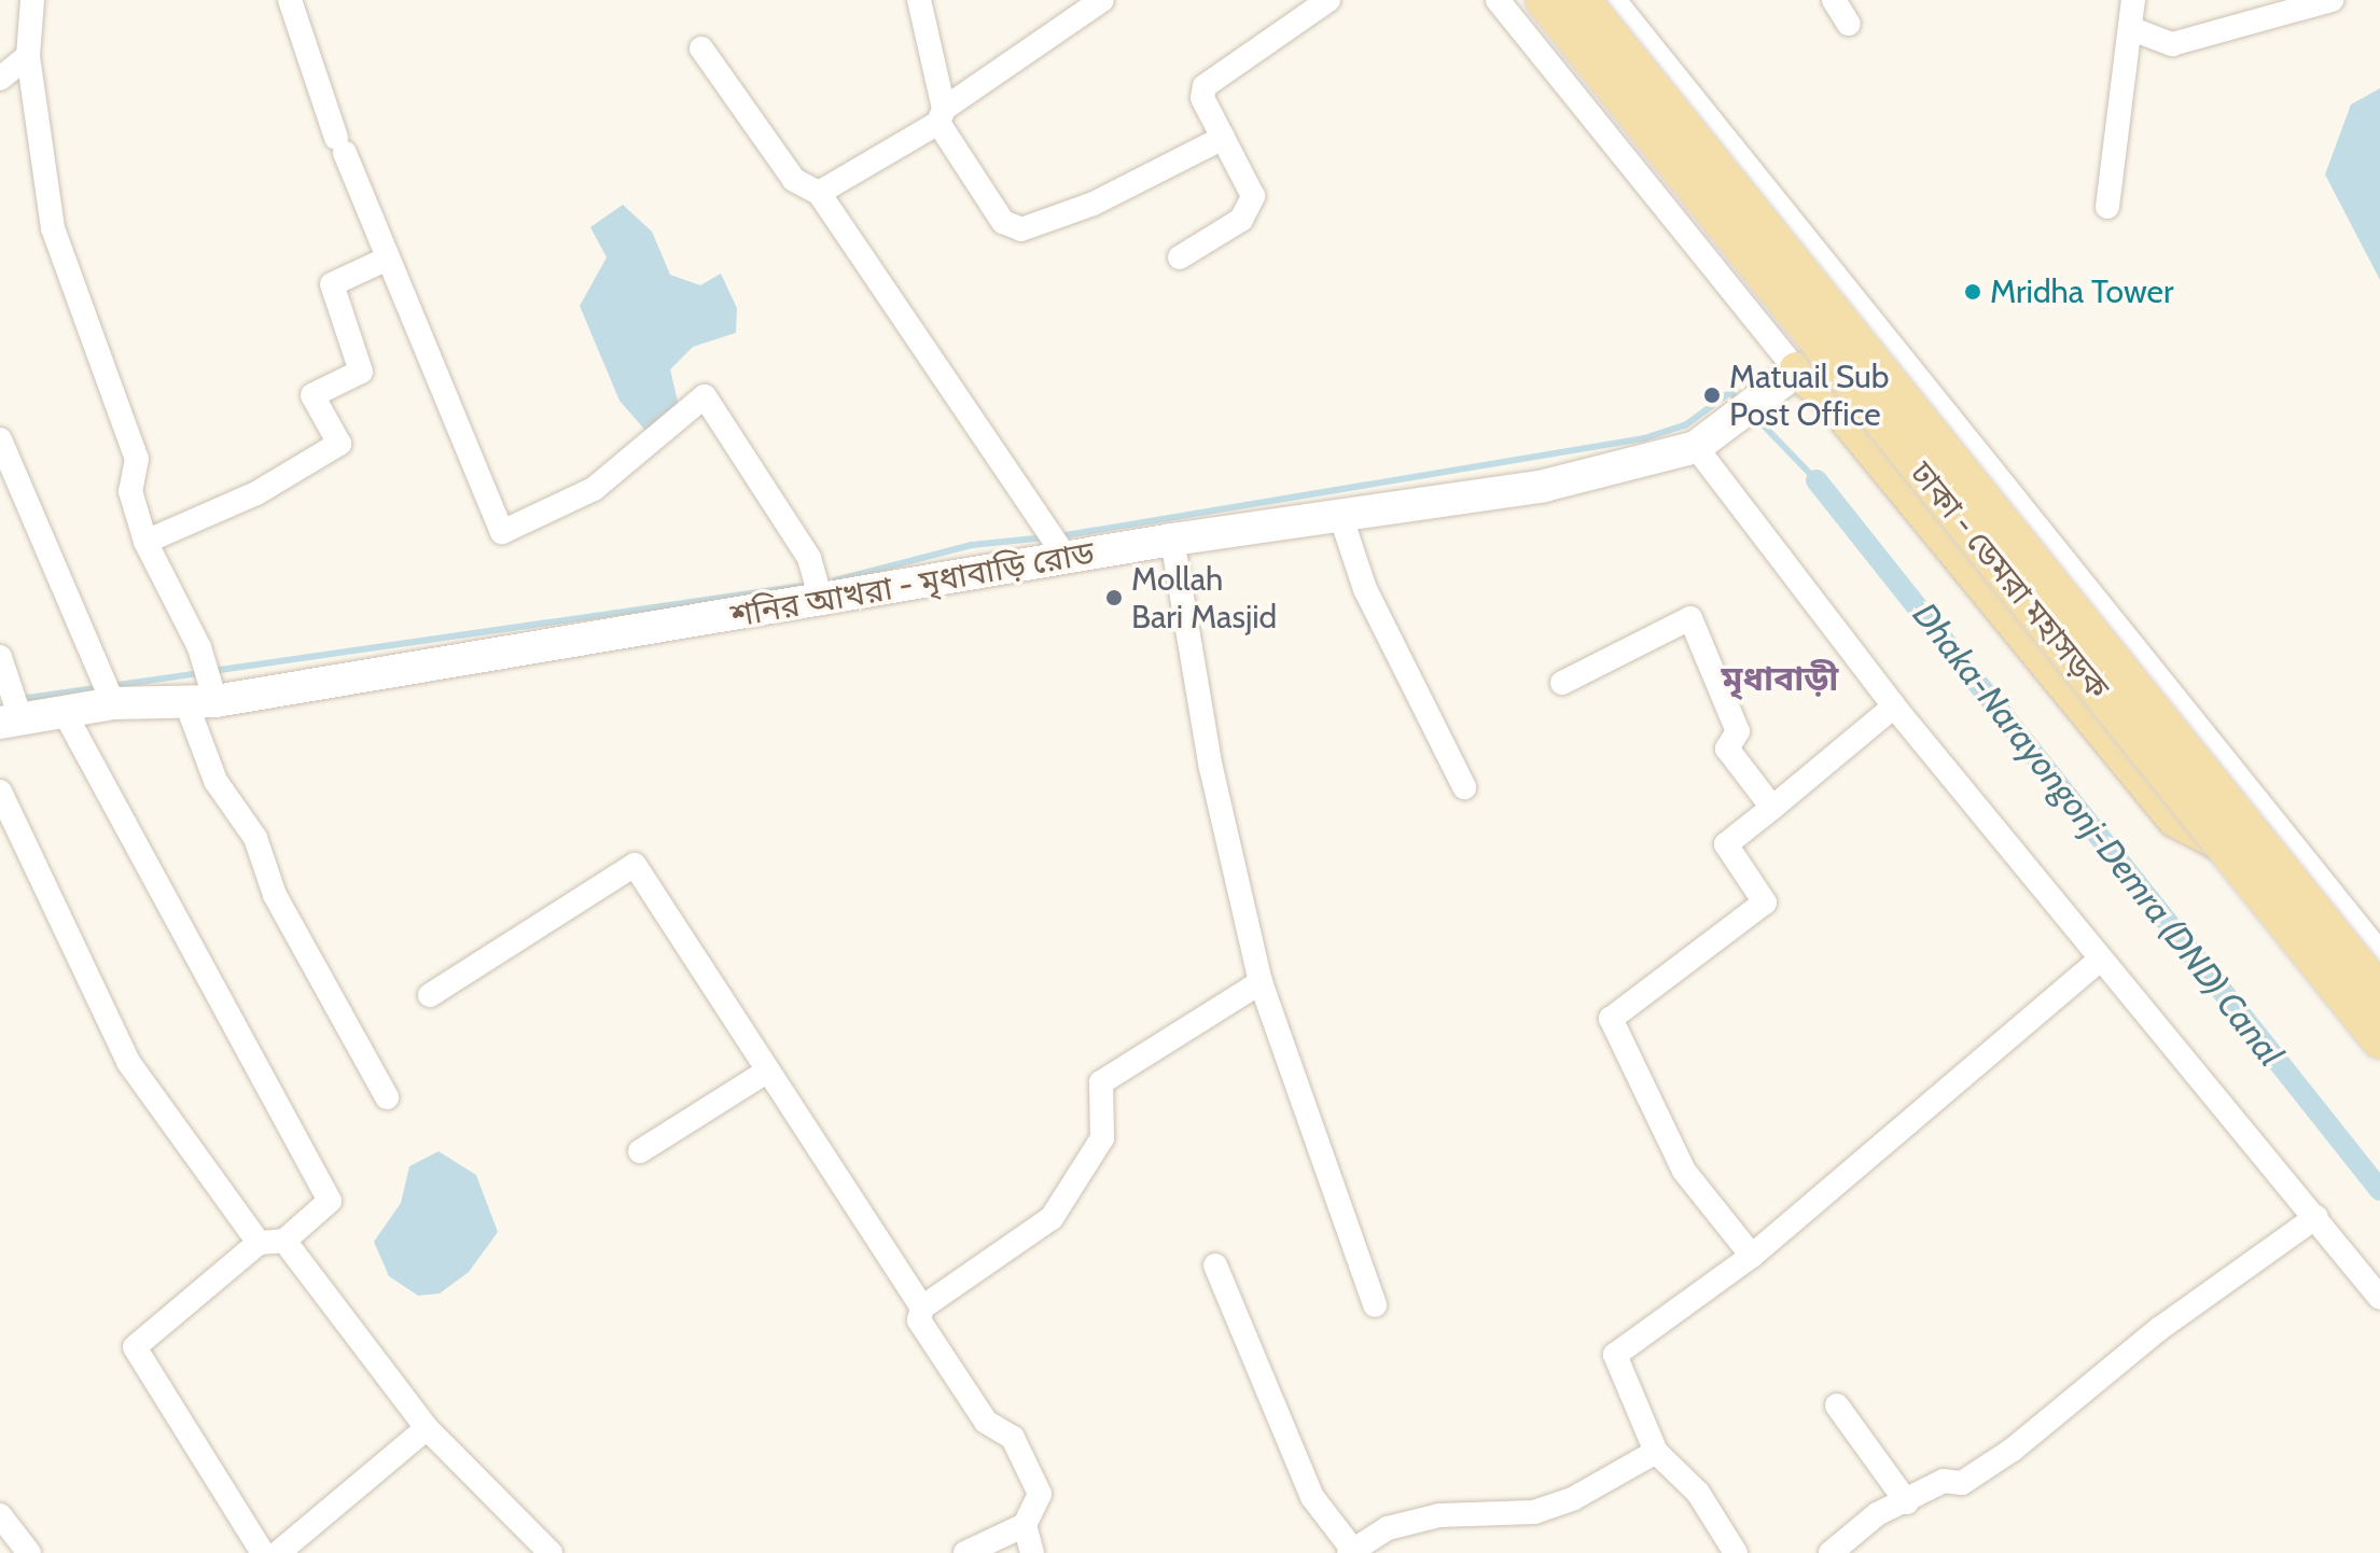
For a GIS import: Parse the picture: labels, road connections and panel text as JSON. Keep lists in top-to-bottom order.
{
  "streets": {
    "main road": ["ঢাকা - ডেমরা মহাসড়ক", "শনির আখরা - মৃধাবাড়ি রোড"]
  },
  "districts": ["মৃধাবাড়ী"],
  "water": ["Dhaka-Narayongonj-Demra (DND) Canal"],
  "places": ["Mridha Tower", "Matuail Sub Post Office", "Mollah Bari Masjid"]
}
